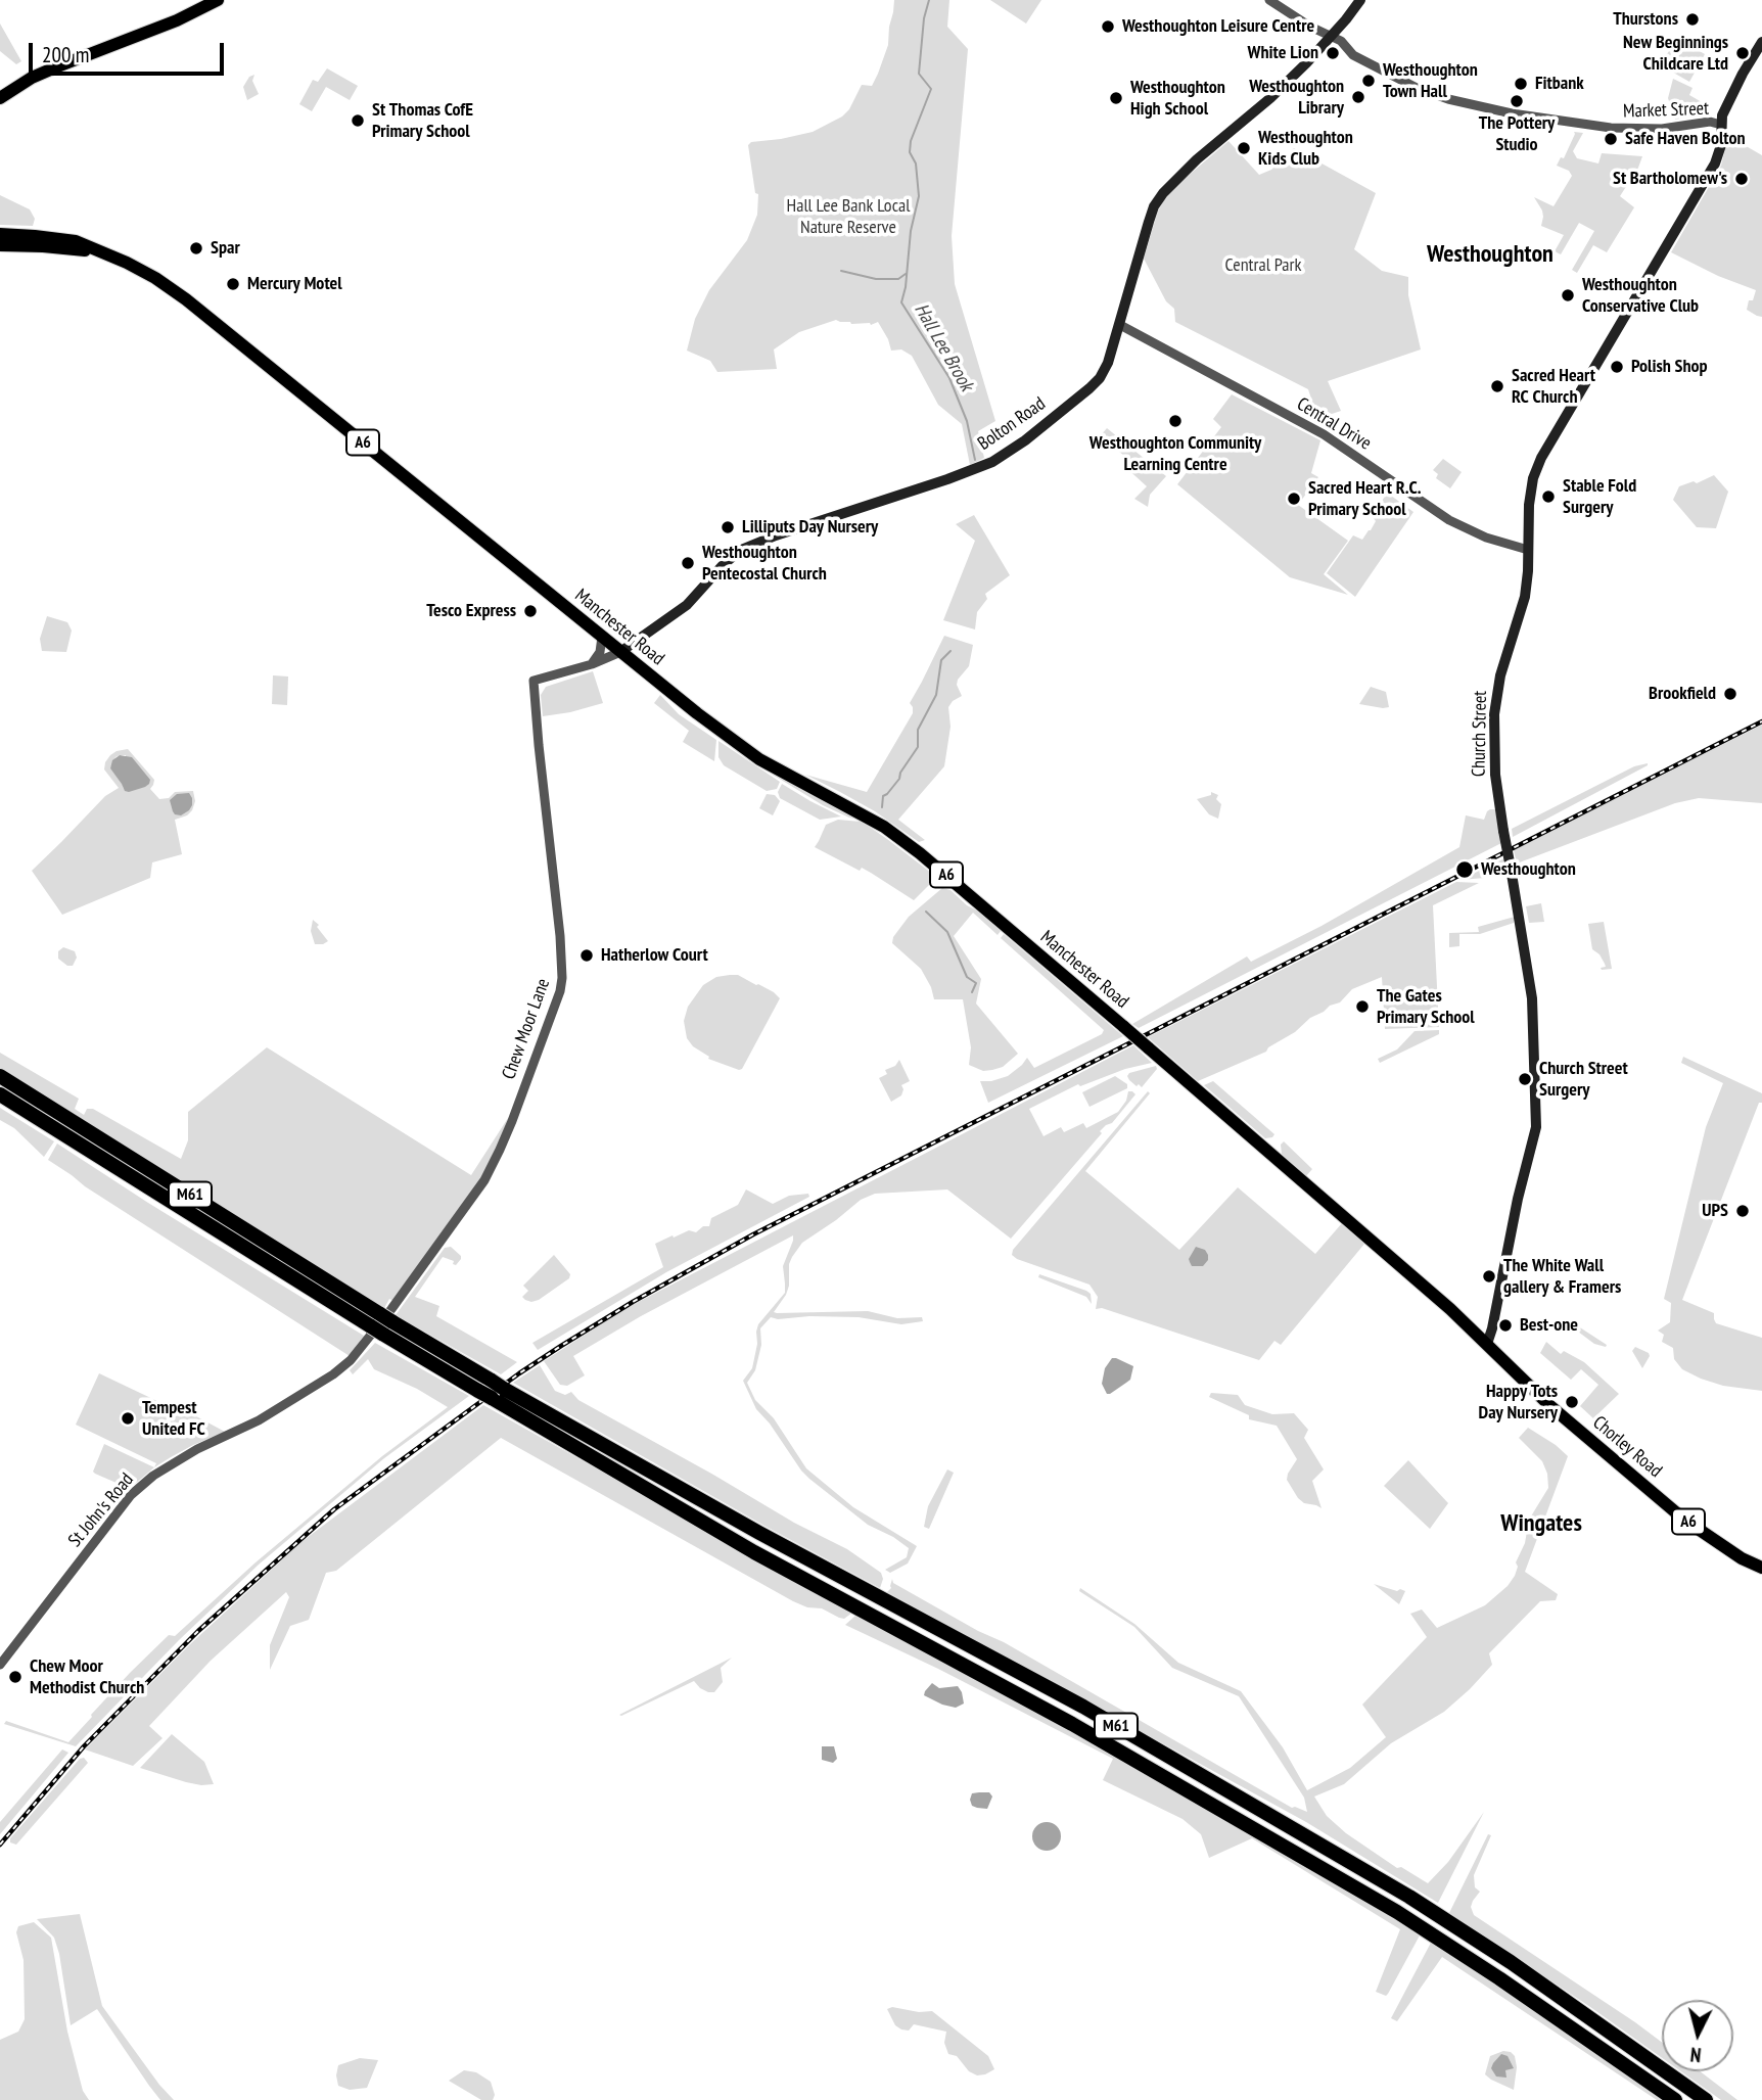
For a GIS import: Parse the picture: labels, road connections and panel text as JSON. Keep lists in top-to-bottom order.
{
  "streets": {
    "highway": ["M61"],
    "main road": [
      "Bolton Road",
      "A6",
      "Manchester Road",
      "Church Street",
      "Chorley Road"
    ],
    "street": [
      "Market Street",
      "Central Drive",
      "Chew Moor Lane",
      "St John's Road"
    ]
  },
  "crossings": [
    ["Market Street", "Bolton Road"],
    ["Market Street", "Church Street"],
    ["Bolton Road", "Central Drive"],
    ["Bolton Road", "Manchester Road"],
    ["Bolton Road", "Chew Moor Lane"],
    ["Central Drive", "Church Street"],
    ["Manchester Road", "Church Street"],
    ["Manchester Road", "Chorley Road"],
    ["Church Street", "Chorley Road"],
    ["Chew Moor Lane", "M61"],
    ["Chew Moor Lane", "St John's Road"],
    ["M61", "St John's Road"]
  ],
  "districts": ["Westhoughton", "Wingates"],
  "water": ["Hall Lee Brook"],
  "parks": ["Hall Lee Bank Local Nature Reserve", "Central Park"],
  "places": [
    "Thurstons",
    "Westhoughton Leisure Centre",
    "White Lion",
    "New Beginnings Childcare Ltd",
    "Westhoughton Town Hall",
    "Fitbank",
    "Westhoughton Library",
    "Westhoughton High School",
    "The Pottery Studio",
    "St Thomas CofE Primary School",
    "Safe Haven Bolton",
    "Westhoughton Kids Club",
    "St Bartholomew's",
    "Spar",
    "Mercury Motel",
    "Westhoughton Conservative Club",
    "Polish Shop",
    "Sacred Heart RC Church",
    "Westhoughton Community Learning Centre",
    "Stable Fold Surgery",
    "Sacred Heart R.C. Primary School",
    "Lilliputs Day Nursery",
    "Westhoughton Pentecostal Church",
    "Tesco Express",
    "Brookfield",
    "Westhoughton",
    "Hatherlow Court",
    "The Gates Primary School",
    "Church Street Surgery",
    "UPS",
    "The White Wall gallery & Framers",
    "Best-one",
    "Happy Tots Day Nursery",
    "Tempest United FC",
    "Chew Moor Methodist Church"
  ],
  "scale_bar": "200 m",
  "north": "bottom"
}
